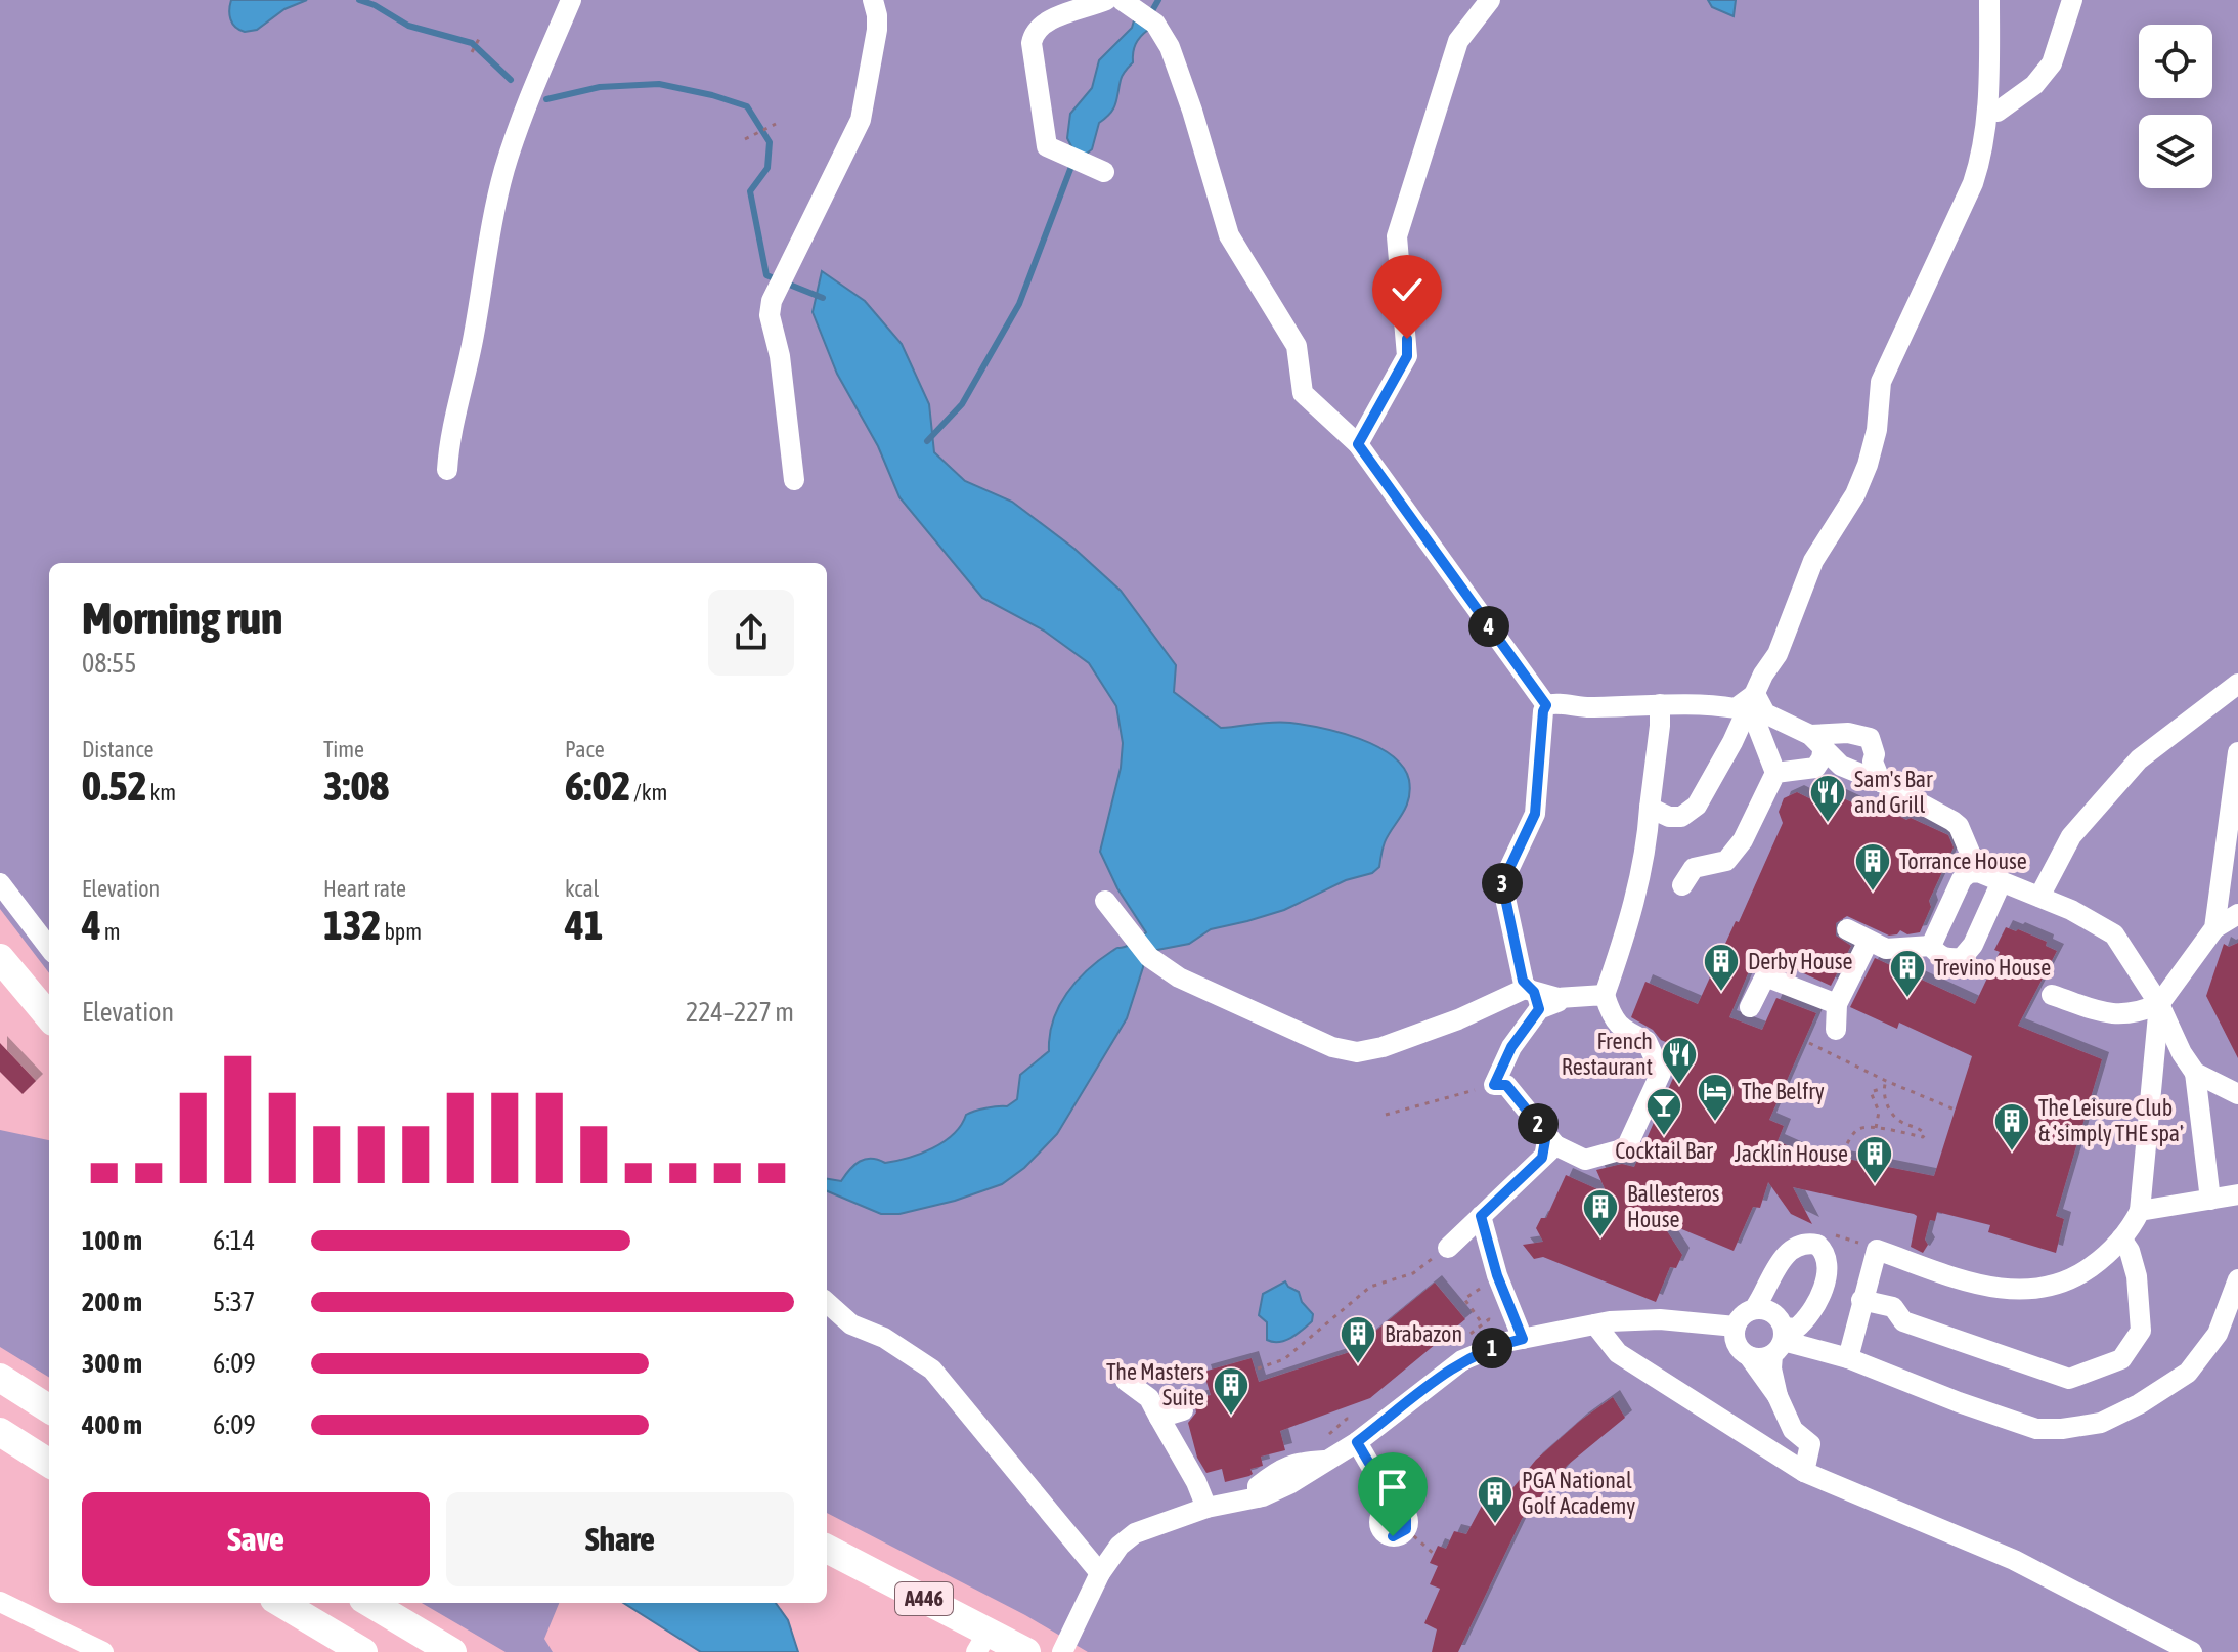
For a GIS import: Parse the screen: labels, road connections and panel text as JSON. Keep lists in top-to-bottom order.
{
  "streets": {
    "highway": ["A446"]
  },
  "places": {
    "restaurant": ["Sam's Bar and Grill", "French Restaurant"],
    "building": [
      "Torrance House",
      "Derby House",
      "Trevino House",
      "The Leisure Club & 'simply THE spa'",
      "Jacklin House",
      "Ballesteros House",
      "Brabazon",
      "The Masters Suite",
      "PGA National Golf Academy"
    ],
    "hotel": ["The Belfry"],
    "bar": ["Cocktail Bar"]
  },
  "page": {
    "heading": ["Morning run", "08:55"],
    "pins": [
      "4",
      "3",
      "2",
      "1"
    ],
    "stats": [
      ["Distance", "0.52 km"],
      ["Time", "3:08"],
      ["Pace", "6:02 /km"],
      ["Elevation", "4 m"],
      ["Heart rate", "132 bpm"],
      ["kcal", "41"]
    ],
    "chart": ["Elevation", "224–227 m"],
    "list": [
      {
        "name": "100 m",
        "note": "6:14"
      },
      {
        "name": "200 m",
        "note": "5:37"
      },
      {
        "name": "300 m",
        "note": "6:09"
      },
      {
        "name": "400 m",
        "note": "6:09"
      }
    ],
    "buttons": ["Save", "Share"]
  }
}
